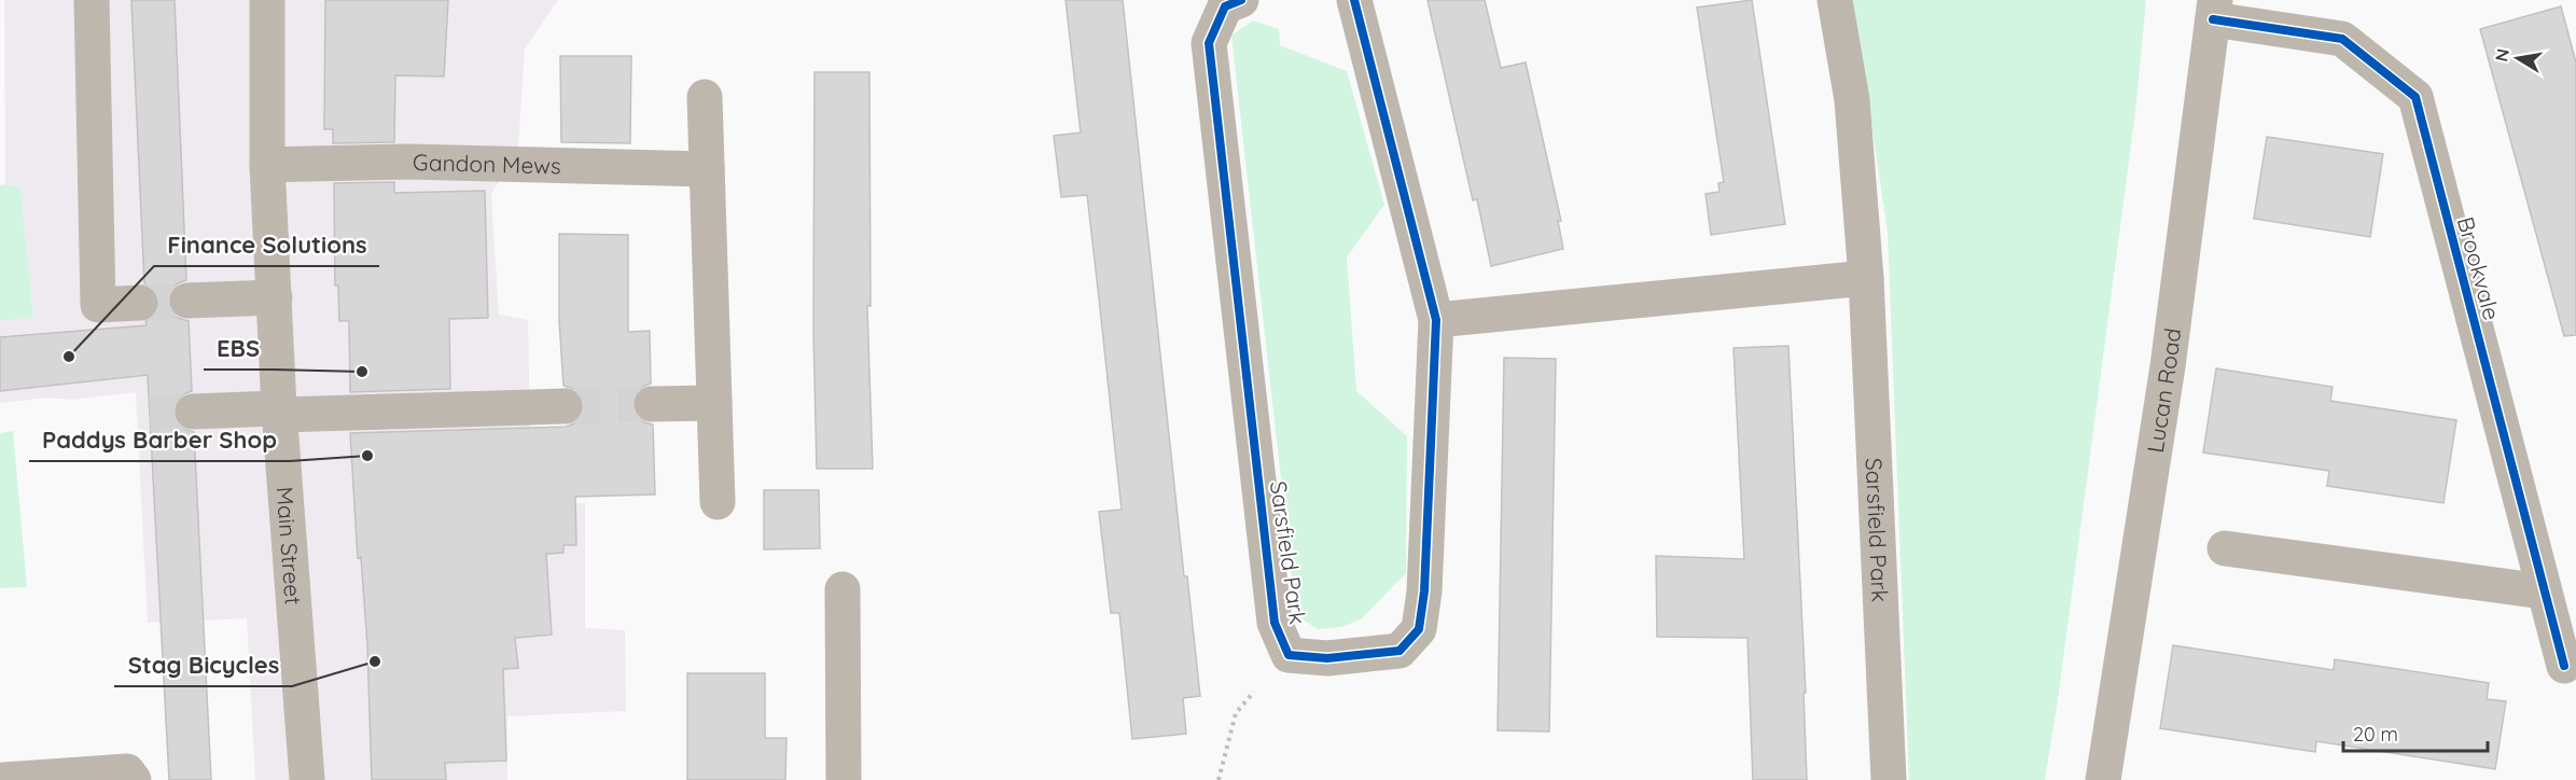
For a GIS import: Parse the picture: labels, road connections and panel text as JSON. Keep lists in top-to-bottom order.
{
  "streets": {
    "main road": ["Lucan Road", "Main Street"],
    "street": ["Gandon Mews", "Brookvale", "Sarsfield Park"]
  },
  "crossings": [
    ["Gandon Mews", "Main Street"],
    ["Brookvale", "Lucan Road"]
  ],
  "places": [
    "Finance Solutions",
    "EBS",
    "Paddys Barber Shop",
    "Stag Bicycles"
  ],
  "scale_bar": "20 m",
  "north": "left"
}
